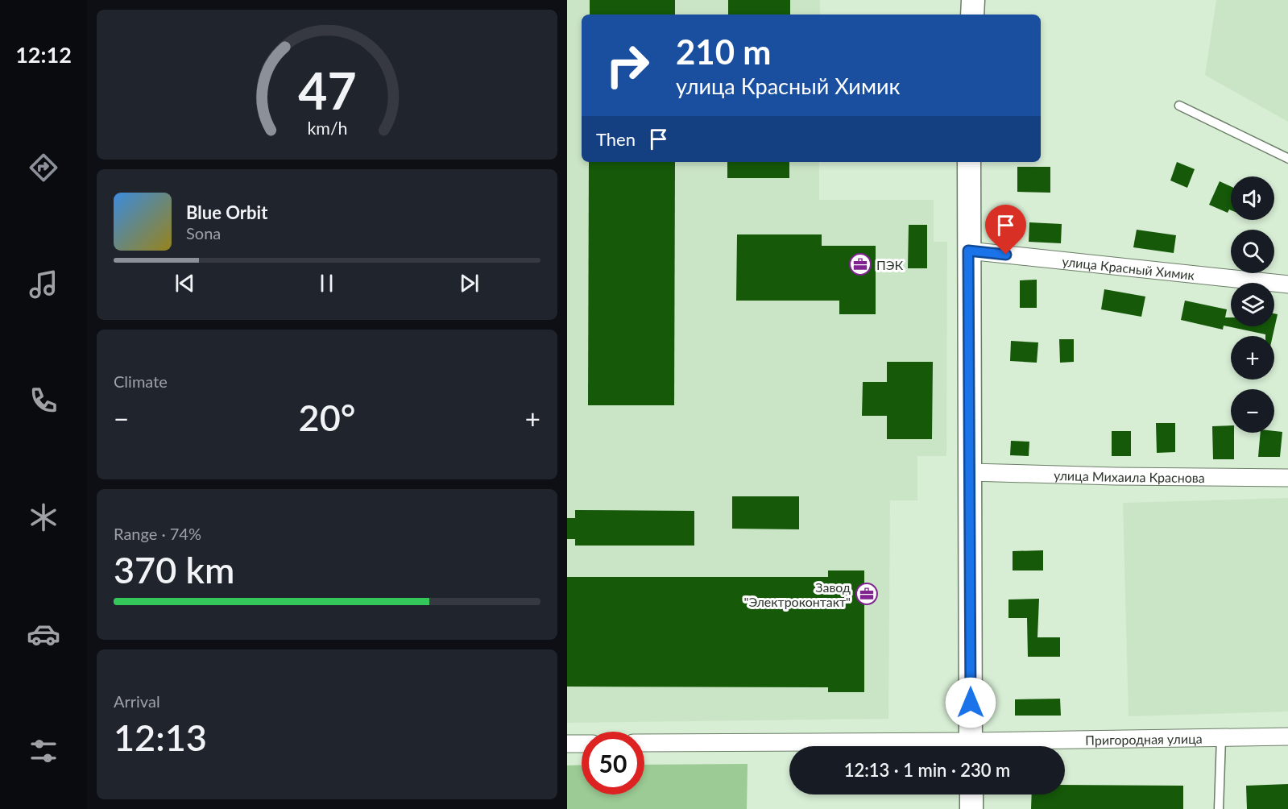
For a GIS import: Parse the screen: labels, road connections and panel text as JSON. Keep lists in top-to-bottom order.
{
  "streets": {
    "street": ["улица Красный Химик", "улица Михаила Краснова", "Пригородная улица"]
  },
  "places": {
    "office": ["ПЭК", "Завод \"Электроконтакт\""]
  },
  "page": {
    "tabs": "12:12",
    "turn": ["210 m", "улица Красный Химик"],
    "then": "Then",
    "map_buttons": ["+", "−"],
    "song": ["Blue Orbit", "Sona"],
    "tile": [
      "Climate",
      ["Range · 74%", "370 km"],
      ["Arrival", "12:13"]
    ],
    "heat": ["−", "20°", "+"],
    "limit": "50",
    "trip": "12:13 · 1 min · 230 m",
    "gauge": ["47", "km/h"]
  }
}
